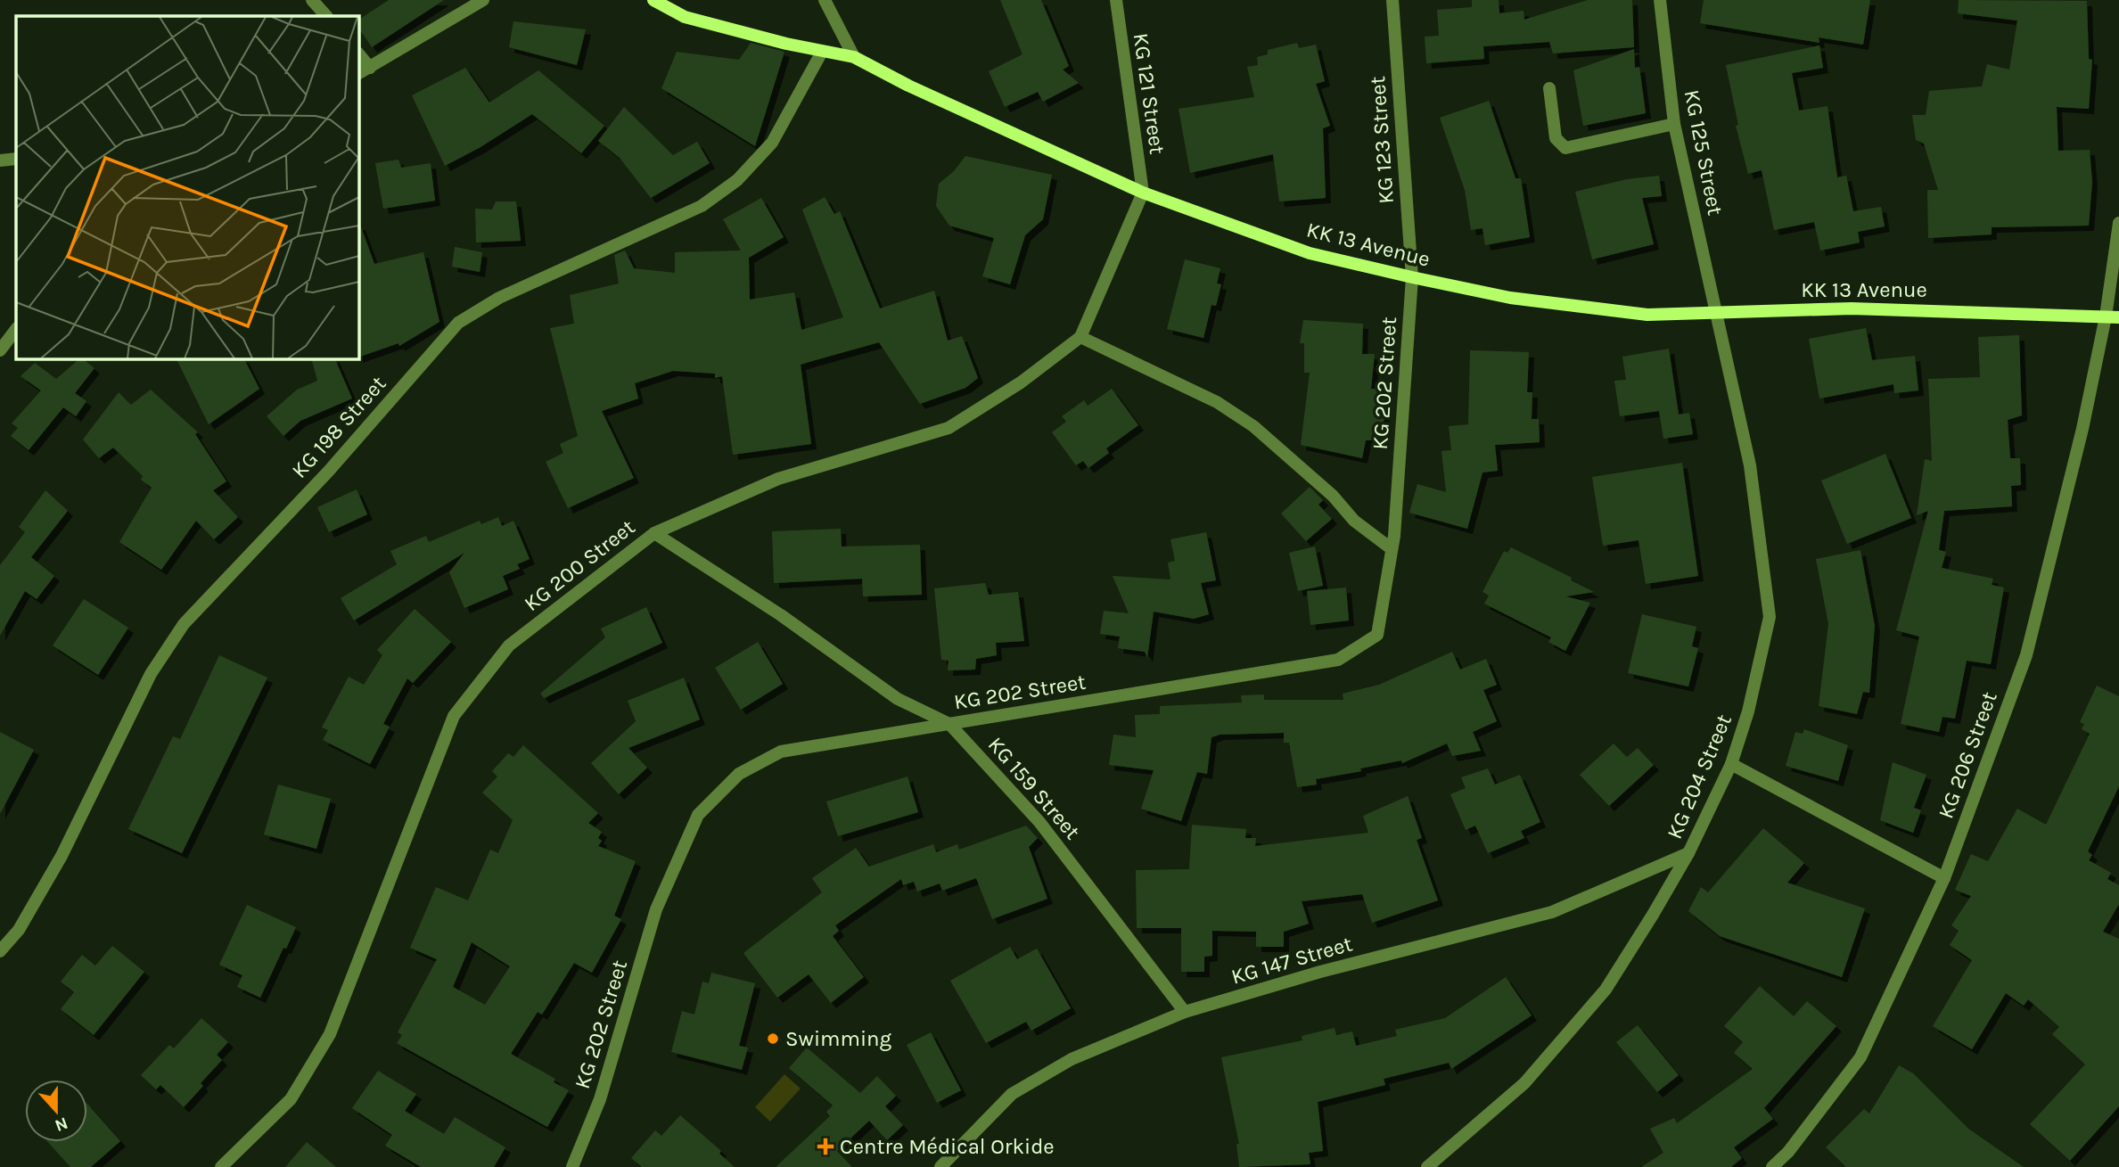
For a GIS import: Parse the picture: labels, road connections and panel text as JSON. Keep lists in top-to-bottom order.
{
  "streets": {
    "main road": ["KK 13 Avenue"],
    "street": [
      "KG 121 Street",
      "KG 123 Street",
      "KG 125 Street",
      "KG 202 Street",
      "KG 198 Street",
      "KG 200 Street",
      "KG 206 Street",
      "KG 204 Street",
      "KG 159 Street",
      "KG 147 Street"
    ]
  },
  "crossings": [
    ["KG 121 Street", "KK 13 Avenue"],
    ["KG 121 Street", "KG 200 Street"],
    ["KG 123 Street", "KK 13 Avenue"],
    ["KG 123 Street", "KG 202 Street"],
    ["KG 125 Street", "KK 13 Avenue"],
    ["KG 125 Street", "KG 204 Street"],
    ["KK 13 Avenue", "KG 202 Street"],
    ["KK 13 Avenue", "KG 198 Street"],
    ["KK 13 Avenue", "KG 200 Street"],
    ["KK 13 Avenue", "KG 206 Street"],
    ["KK 13 Avenue", "KG 204 Street"],
    ["KG 202 Street", "KG 159 Street"],
    ["KG 200 Street", "KG 159 Street"],
    ["KG 204 Street", "KG 147 Street"],
    ["KG 159 Street", "KG 147 Street"]
  ],
  "places": {
    "other": ["Swimming"],
    "health": ["Centre Médical Orkide"]
  },
  "north": "bottom"
}
